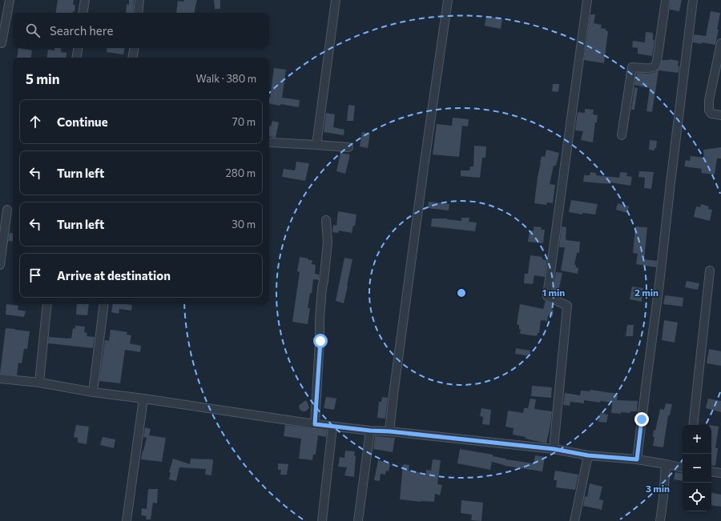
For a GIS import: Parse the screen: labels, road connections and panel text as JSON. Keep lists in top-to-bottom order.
{
  "page": {
    "search": "Search here",
    "heading": ["5 min", "Walk · 380 m"],
    "list": [
      ["Continue", "70 m"],
      ["Turn left", "280 m"],
      ["Turn left", "30 m"],
      "Arrive at destination"
    ],
    "map_buttons": ["+", "−"]
  },
  "rings": ["1 min", "2 min", "3 min"]
}
